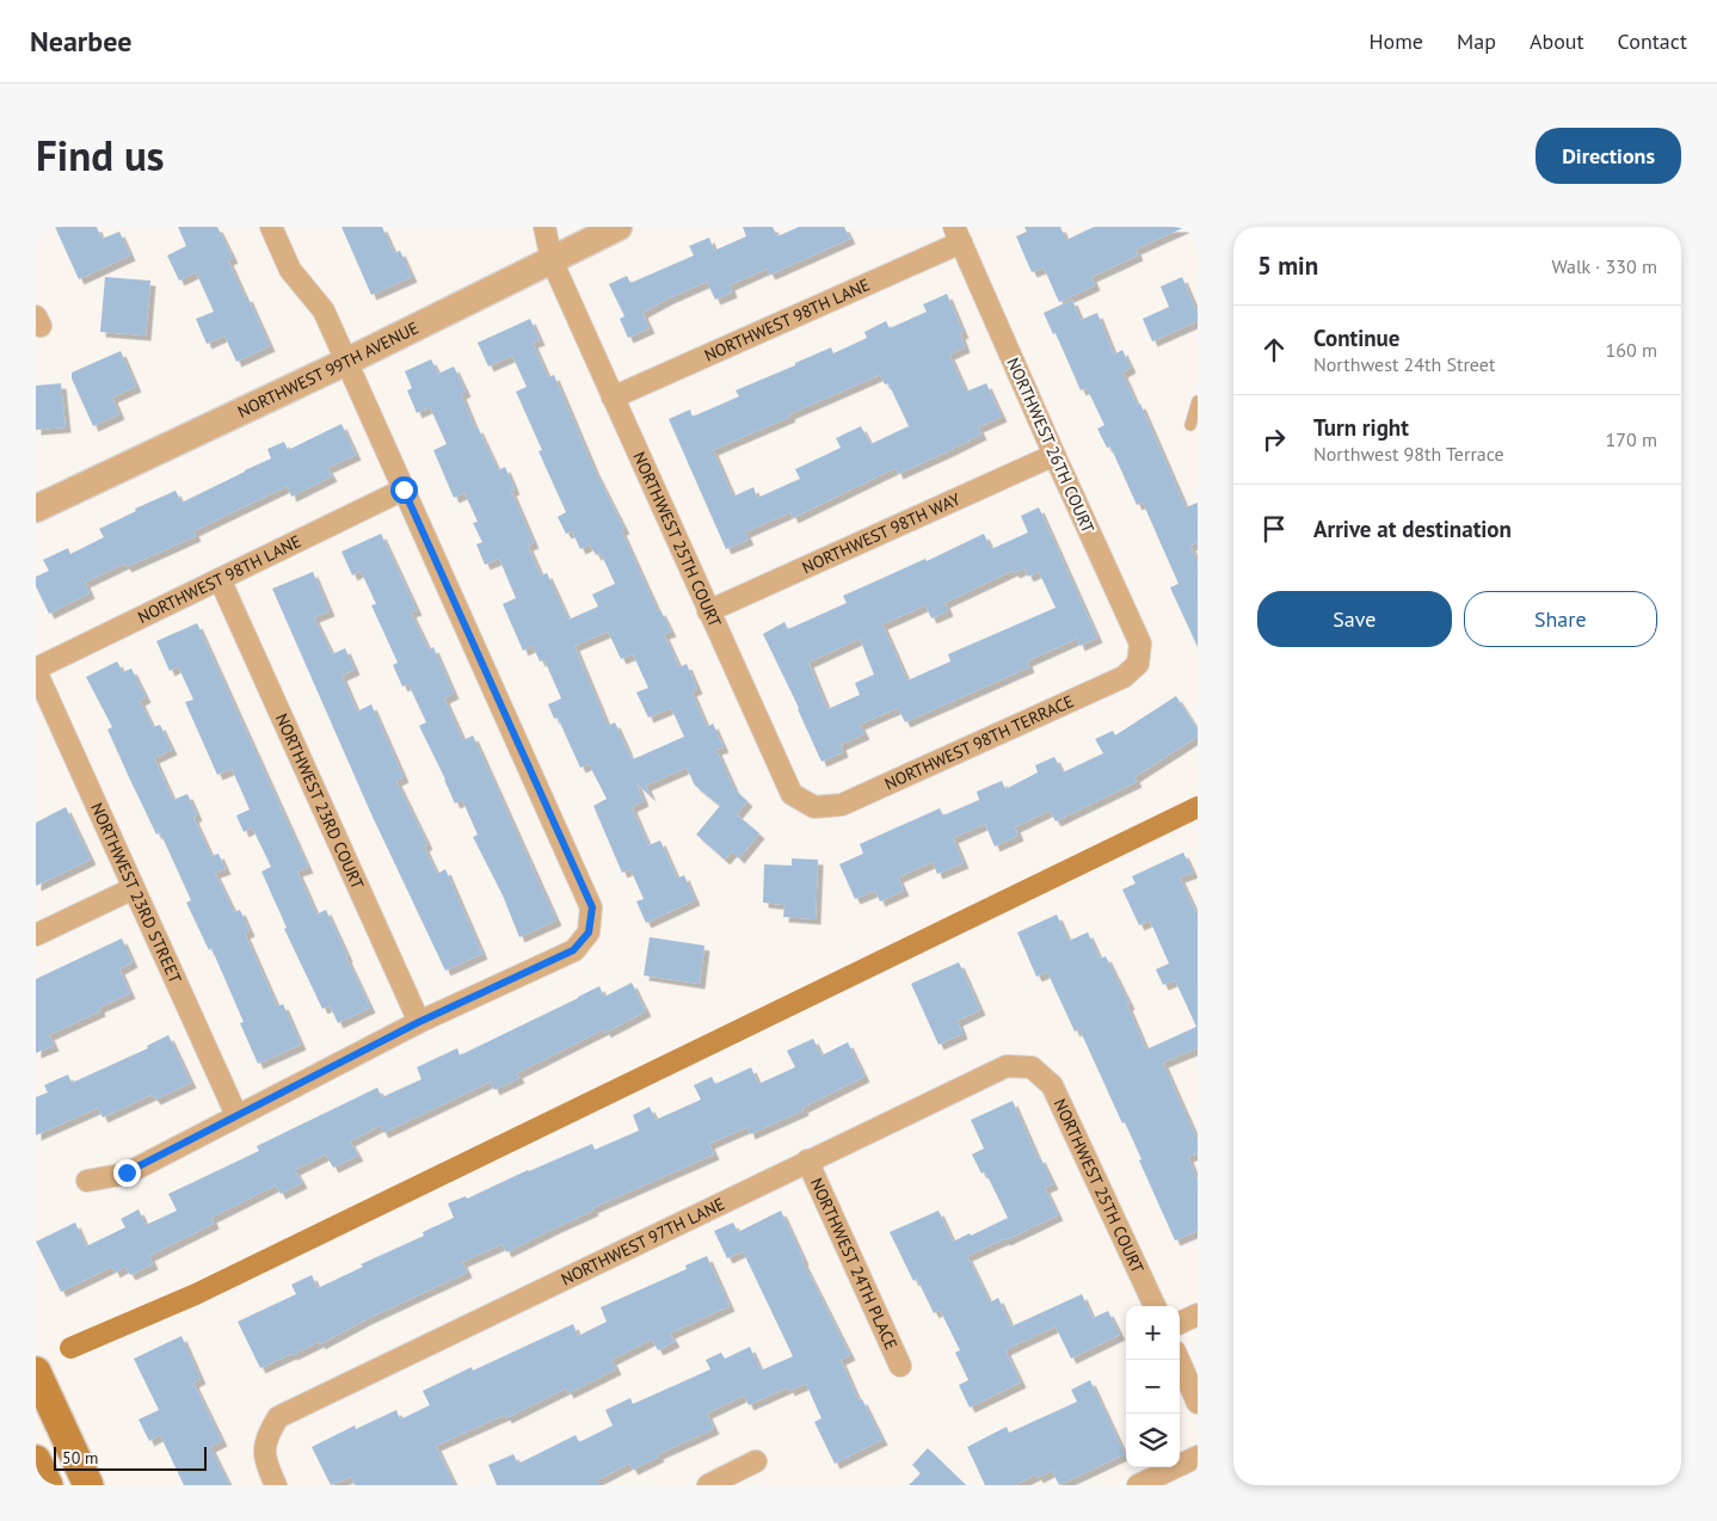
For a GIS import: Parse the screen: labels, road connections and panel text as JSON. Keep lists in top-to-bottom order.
{
  "streets": {
    "street": [
      "NORTHWEST 98TH LANE",
      "NORTHWEST 99TH AVENUE",
      "NORTHWEST 26TH COURT",
      "NORTHWEST 98TH WAY",
      "NORTHWEST 25TH COURT",
      "NORTHWEST 98TH TERRACE",
      "NORTHWEST 23RD COURT",
      "NORTHWEST 23RD STREET",
      "NORTHWEST 97TH LANE",
      "NORTHWEST 24TH PLACE"
    ]
  },
  "crossings": [
    ["NORTHWEST 98TH LANE", "NORTHWEST 26TH COURT"],
    ["NORTHWEST 98TH LANE", "NORTHWEST 25TH COURT"],
    ["NORTHWEST 98TH LANE", "NORTHWEST 23RD COURT"],
    ["NORTHWEST 98TH LANE", "NORTHWEST 23RD STREET"],
    ["NORTHWEST 99TH AVENUE", "NORTHWEST 25TH COURT"],
    ["NORTHWEST 26TH COURT", "NORTHWEST 98TH WAY"],
    ["NORTHWEST 26TH COURT", "NORTHWEST 98TH TERRACE"],
    ["NORTHWEST 98TH WAY", "NORTHWEST 25TH COURT"],
    ["NORTHWEST 25TH COURT", "NORTHWEST 98TH TERRACE"],
    ["NORTHWEST 25TH COURT", "NORTHWEST 97TH LANE"],
    ["NORTHWEST 97TH LANE", "NORTHWEST 24TH PLACE"]
  ],
  "scale_bar": "50 m",
  "page": {
    "header": "Nearbee",
    "nav": [
      "Home",
      "Map",
      "About",
      "Contact"
    ],
    "title": "Find us",
    "buttons": [
      "Directions",
      ["Save", "Share"]
    ],
    "heading": ["5 min", "Walk · 330 m"],
    "list": [
      ["Continue", "Northwest 24th Street", "160 m"],
      ["Turn right", "Northwest 98th Terrace", "170 m"],
      "Arrive at destination"
    ],
    "map_buttons": ["+", "−"],
    "scale": "50 m"
  }
}
